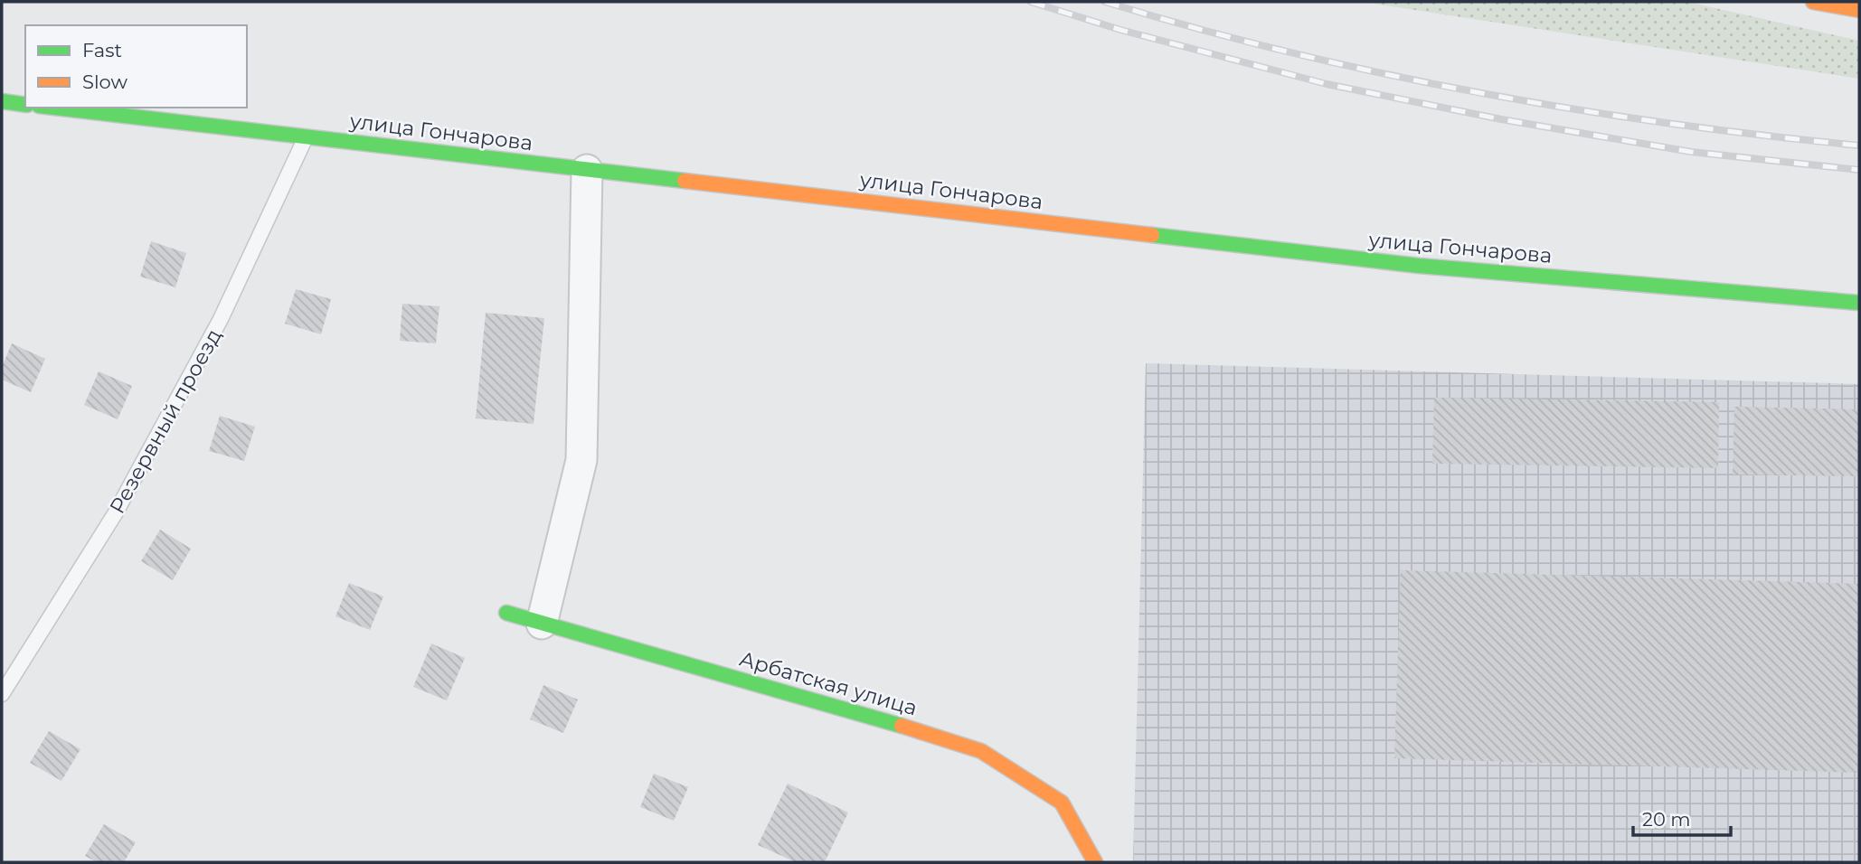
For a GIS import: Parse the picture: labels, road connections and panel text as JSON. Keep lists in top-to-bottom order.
{
  "streets": {
    "main road": ["улица Гончарова", "Арбатская улица"],
    "lane": ["Резервный проезд"]
  },
  "crossings": [
    ["улица Гончарова", "Резервный проезд"]
  ],
  "legend": ["Fast", "Slow"],
  "scale_bar": "20 m"
}
